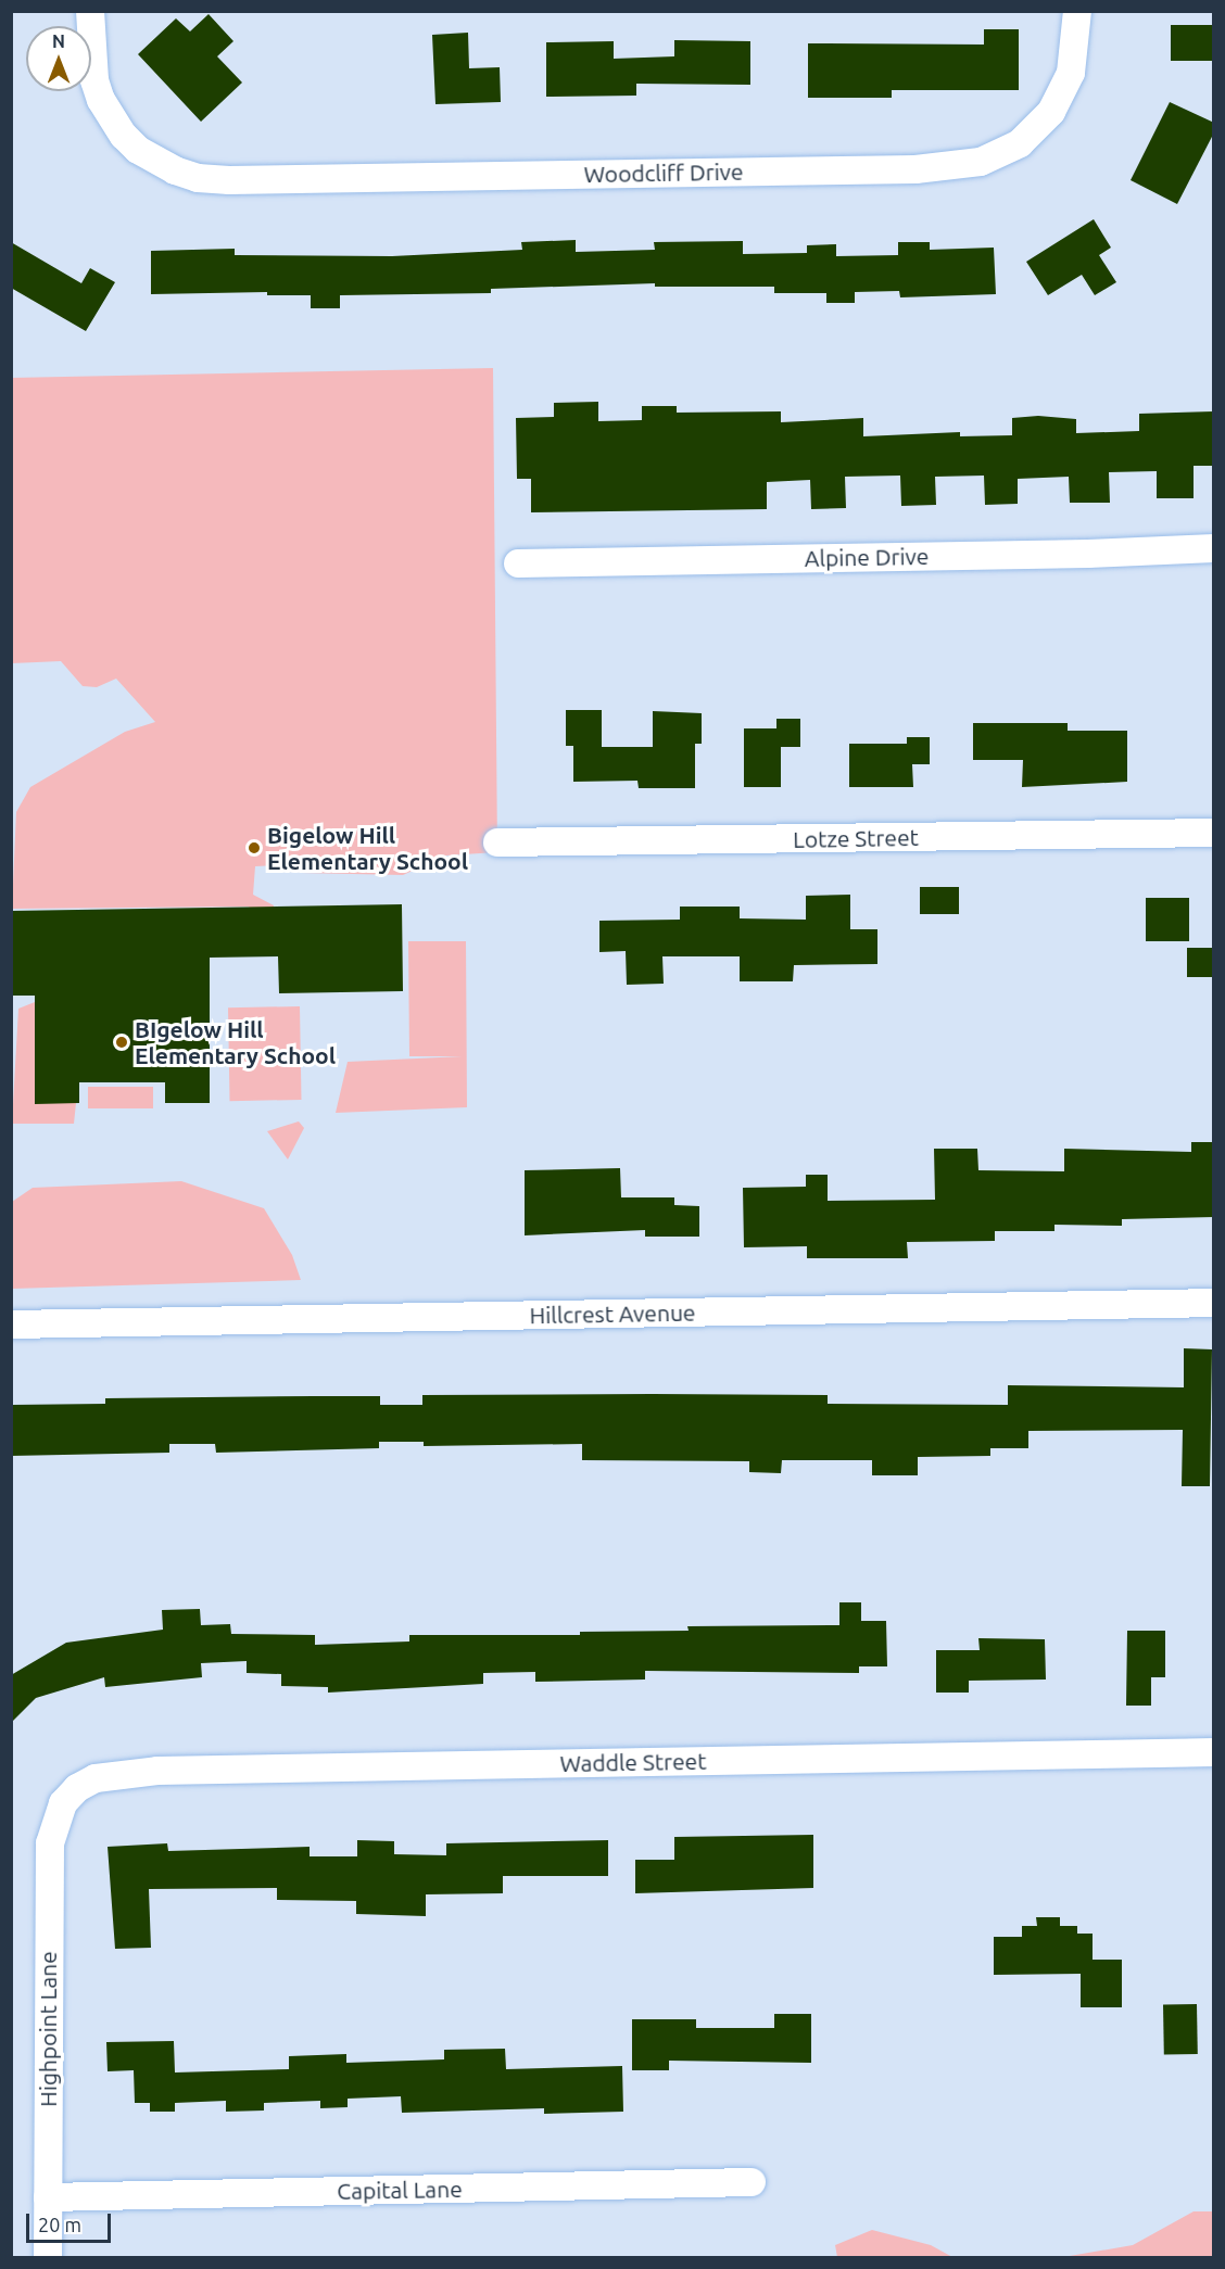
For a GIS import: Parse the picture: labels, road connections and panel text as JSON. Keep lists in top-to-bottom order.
{
  "streets": {
    "street": [
      "Woodcliff Drive",
      "Alpine Drive",
      "Lotze Street",
      "Hillcrest Avenue",
      "Waddle Street",
      "Highpoint Lane",
      "Capital Lane"
    ]
  },
  "crossings": [
    ["Waddle Street", "Highpoint Lane"],
    ["Highpoint Lane", "Capital Lane"]
  ],
  "places": ["Bigelow Hill Elementary School", "BIgelow Hill Elementary School"],
  "scale_bar": "20 m",
  "north": "top"
}
